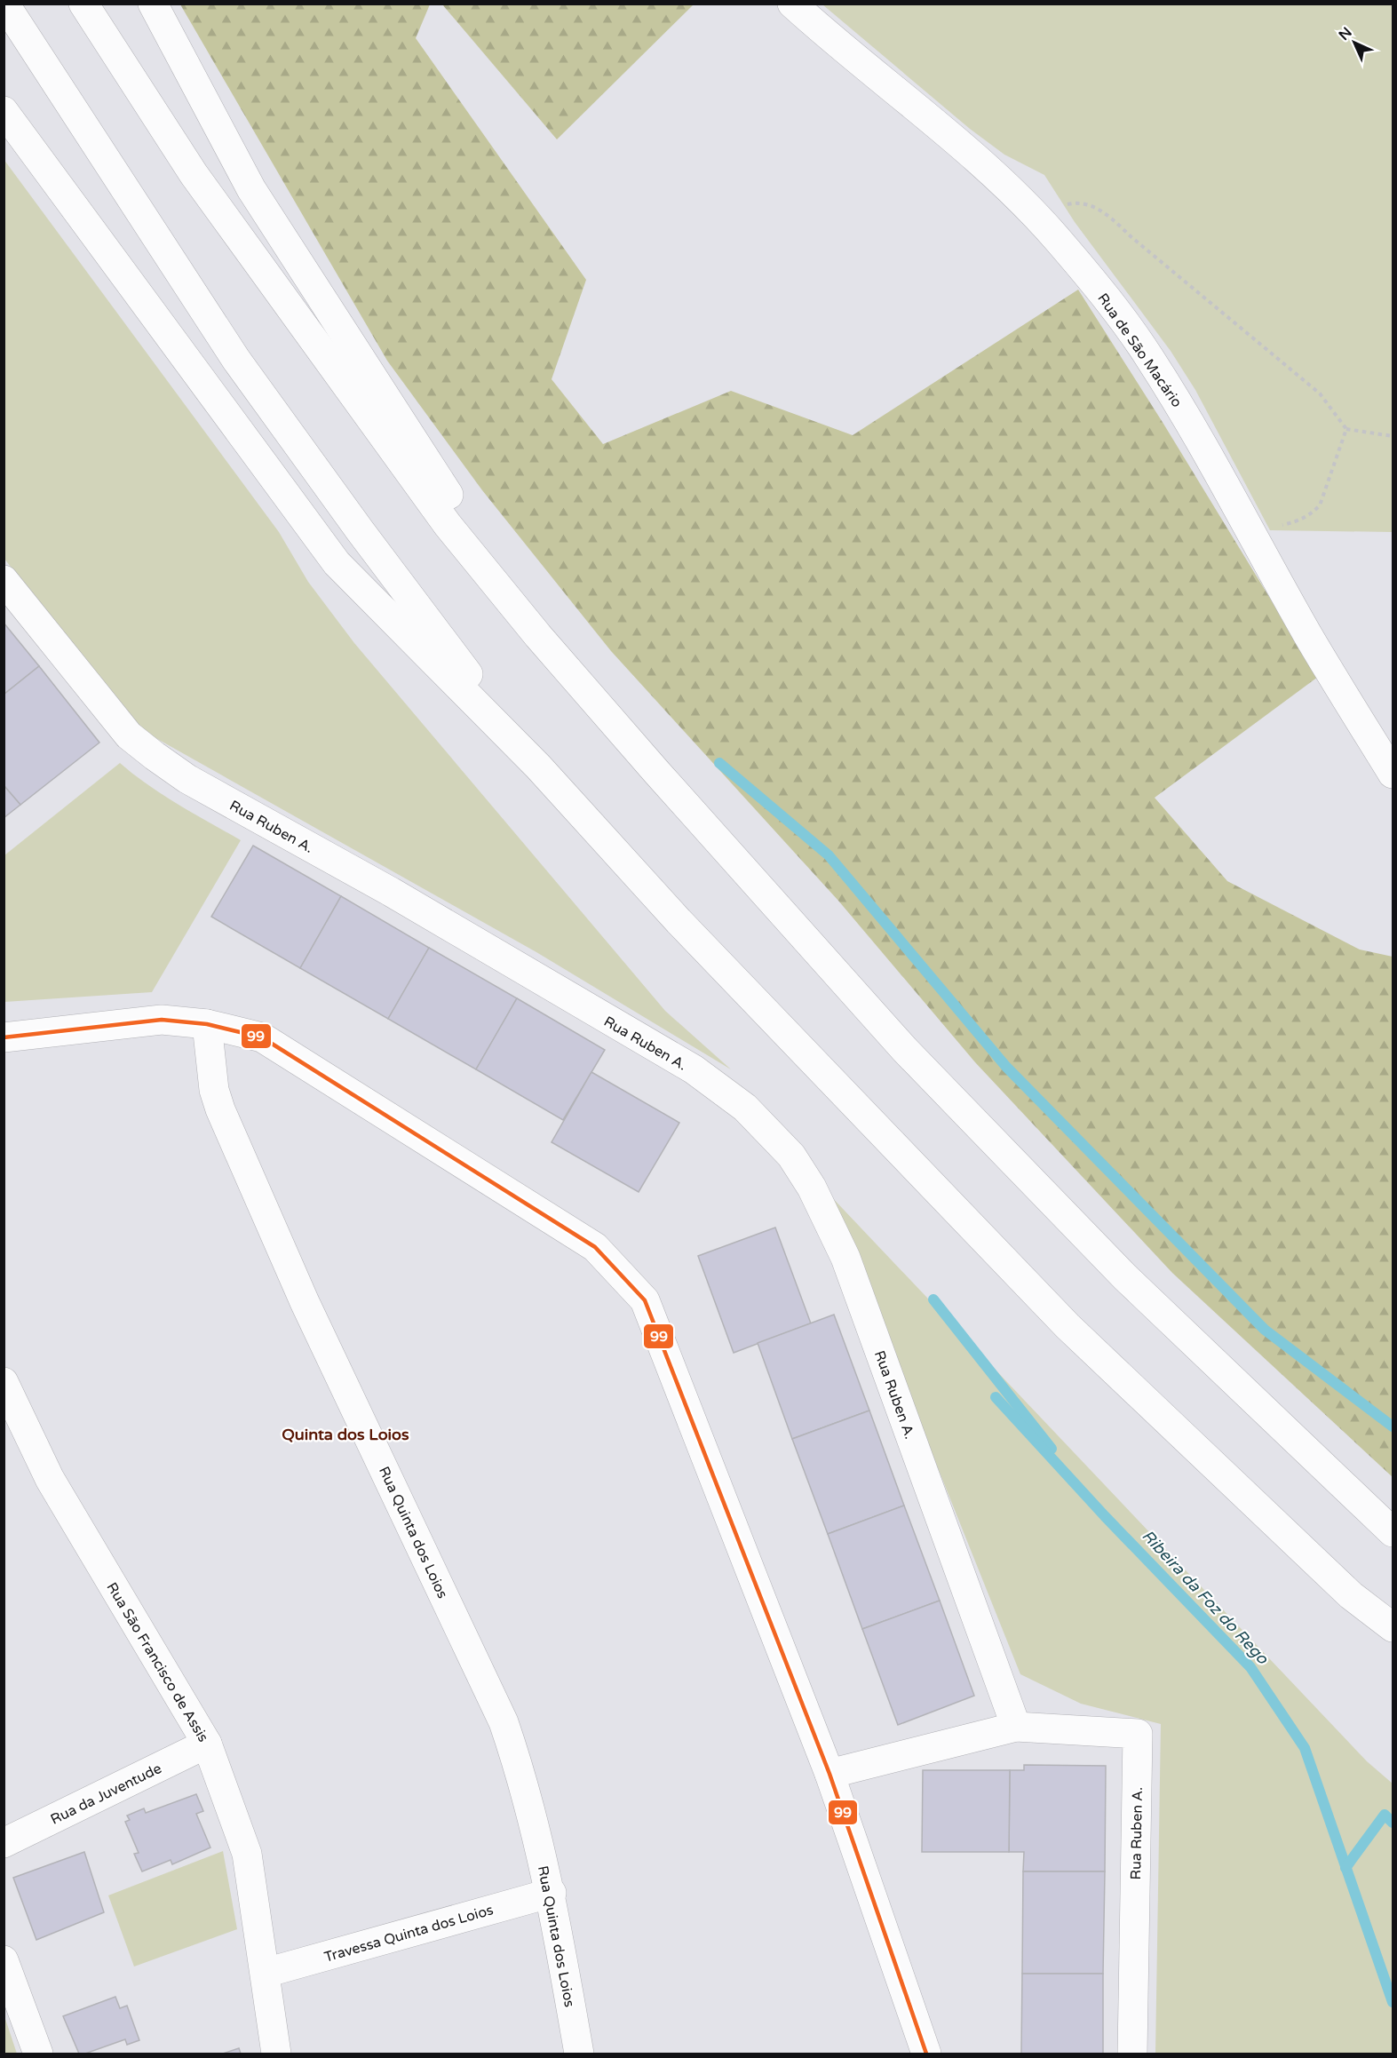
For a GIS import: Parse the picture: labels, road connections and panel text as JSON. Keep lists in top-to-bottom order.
{
  "streets": {
    "main road": [
      "Rua de São Macário",
      "Rua Ruben A.",
      "Rua Quinta dos Loios",
      "Rua São Francisco de Assis",
      "Rua da Juventude",
      "Travessa Quinta dos Loios"
    ]
  },
  "crossings": [
    ["Rua Quinta dos Loios", "Travessa Quinta dos Loios"],
    ["Rua São Francisco de Assis", "Rua da Juventude"],
    ["Rua São Francisco de Assis", "Travessa Quinta dos Loios"]
  ],
  "districts": ["Quinta dos Loios"],
  "water": ["Ribeira da Foz do Rego"],
  "lines": ["transit line 99"],
  "north": "top left"
}
